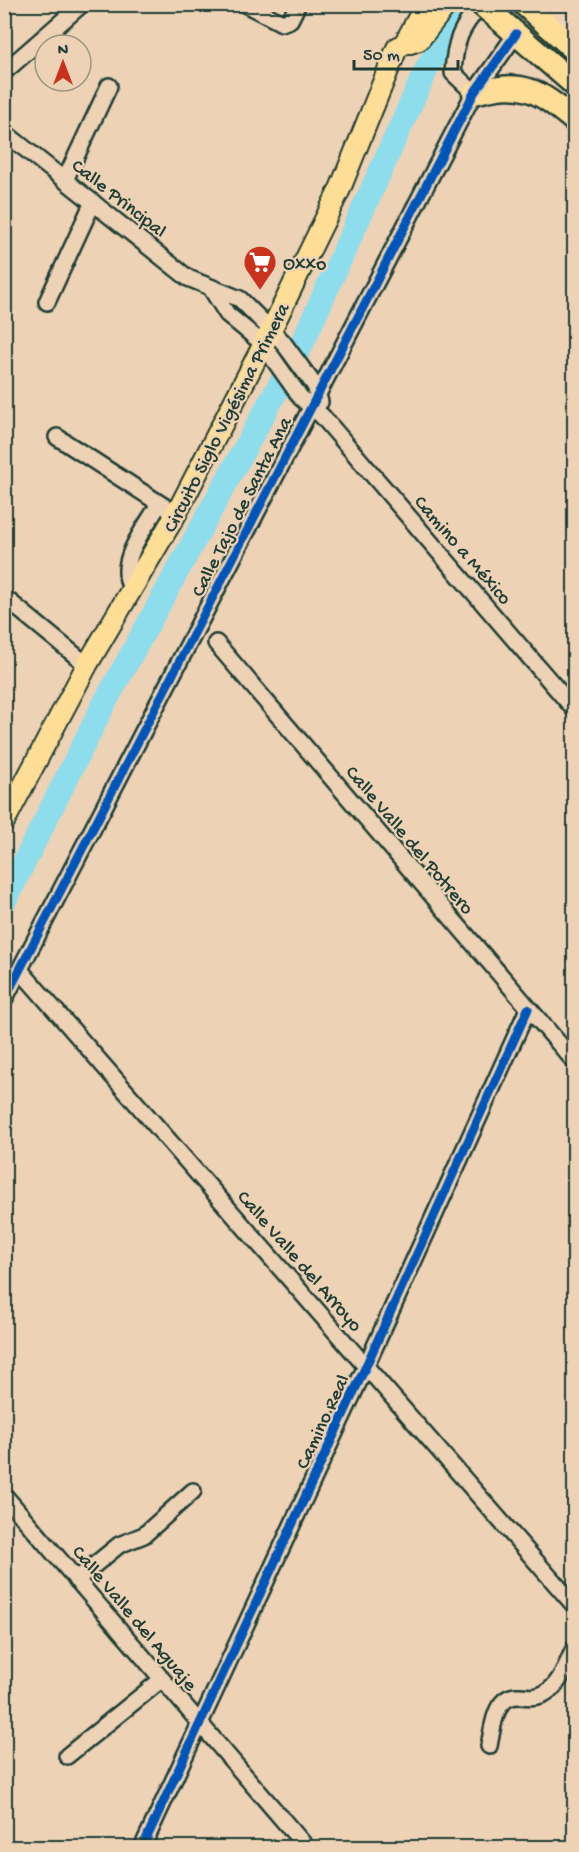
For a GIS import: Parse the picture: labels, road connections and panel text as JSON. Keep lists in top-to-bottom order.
{
  "streets": {
    "main road": ["Circuito Siglo Vigésima Primera"],
    "street": [
      "Calle Principal",
      "Calle Tajo de Santa Ana",
      "Camino a México",
      "Calle Valle del Potrero",
      "Calle Valle del Arroyo",
      "Camino Real",
      "Calle Valle del Aguaje"
    ]
  },
  "crossings": [
    ["Calle Principal", "Circuito Siglo Vigésima Primera"],
    ["Calle Principal", "Calle Tajo de Santa Ana"],
    ["Calle Principal", "Camino a México"],
    ["Calle Tajo de Santa Ana", "Camino a México"],
    ["Calle Tajo de Santa Ana", "Calle Valle del Arroyo"],
    ["Calle Valle del Potrero", "Camino Real"],
    ["Calle Valle del Arroyo", "Camino Real"],
    ["Camino Real", "Calle Valle del Aguaje"]
  ],
  "places": {
    "supermarket": ["Oxxo"]
  },
  "scale_bar": "50 m",
  "north": "top"
}
